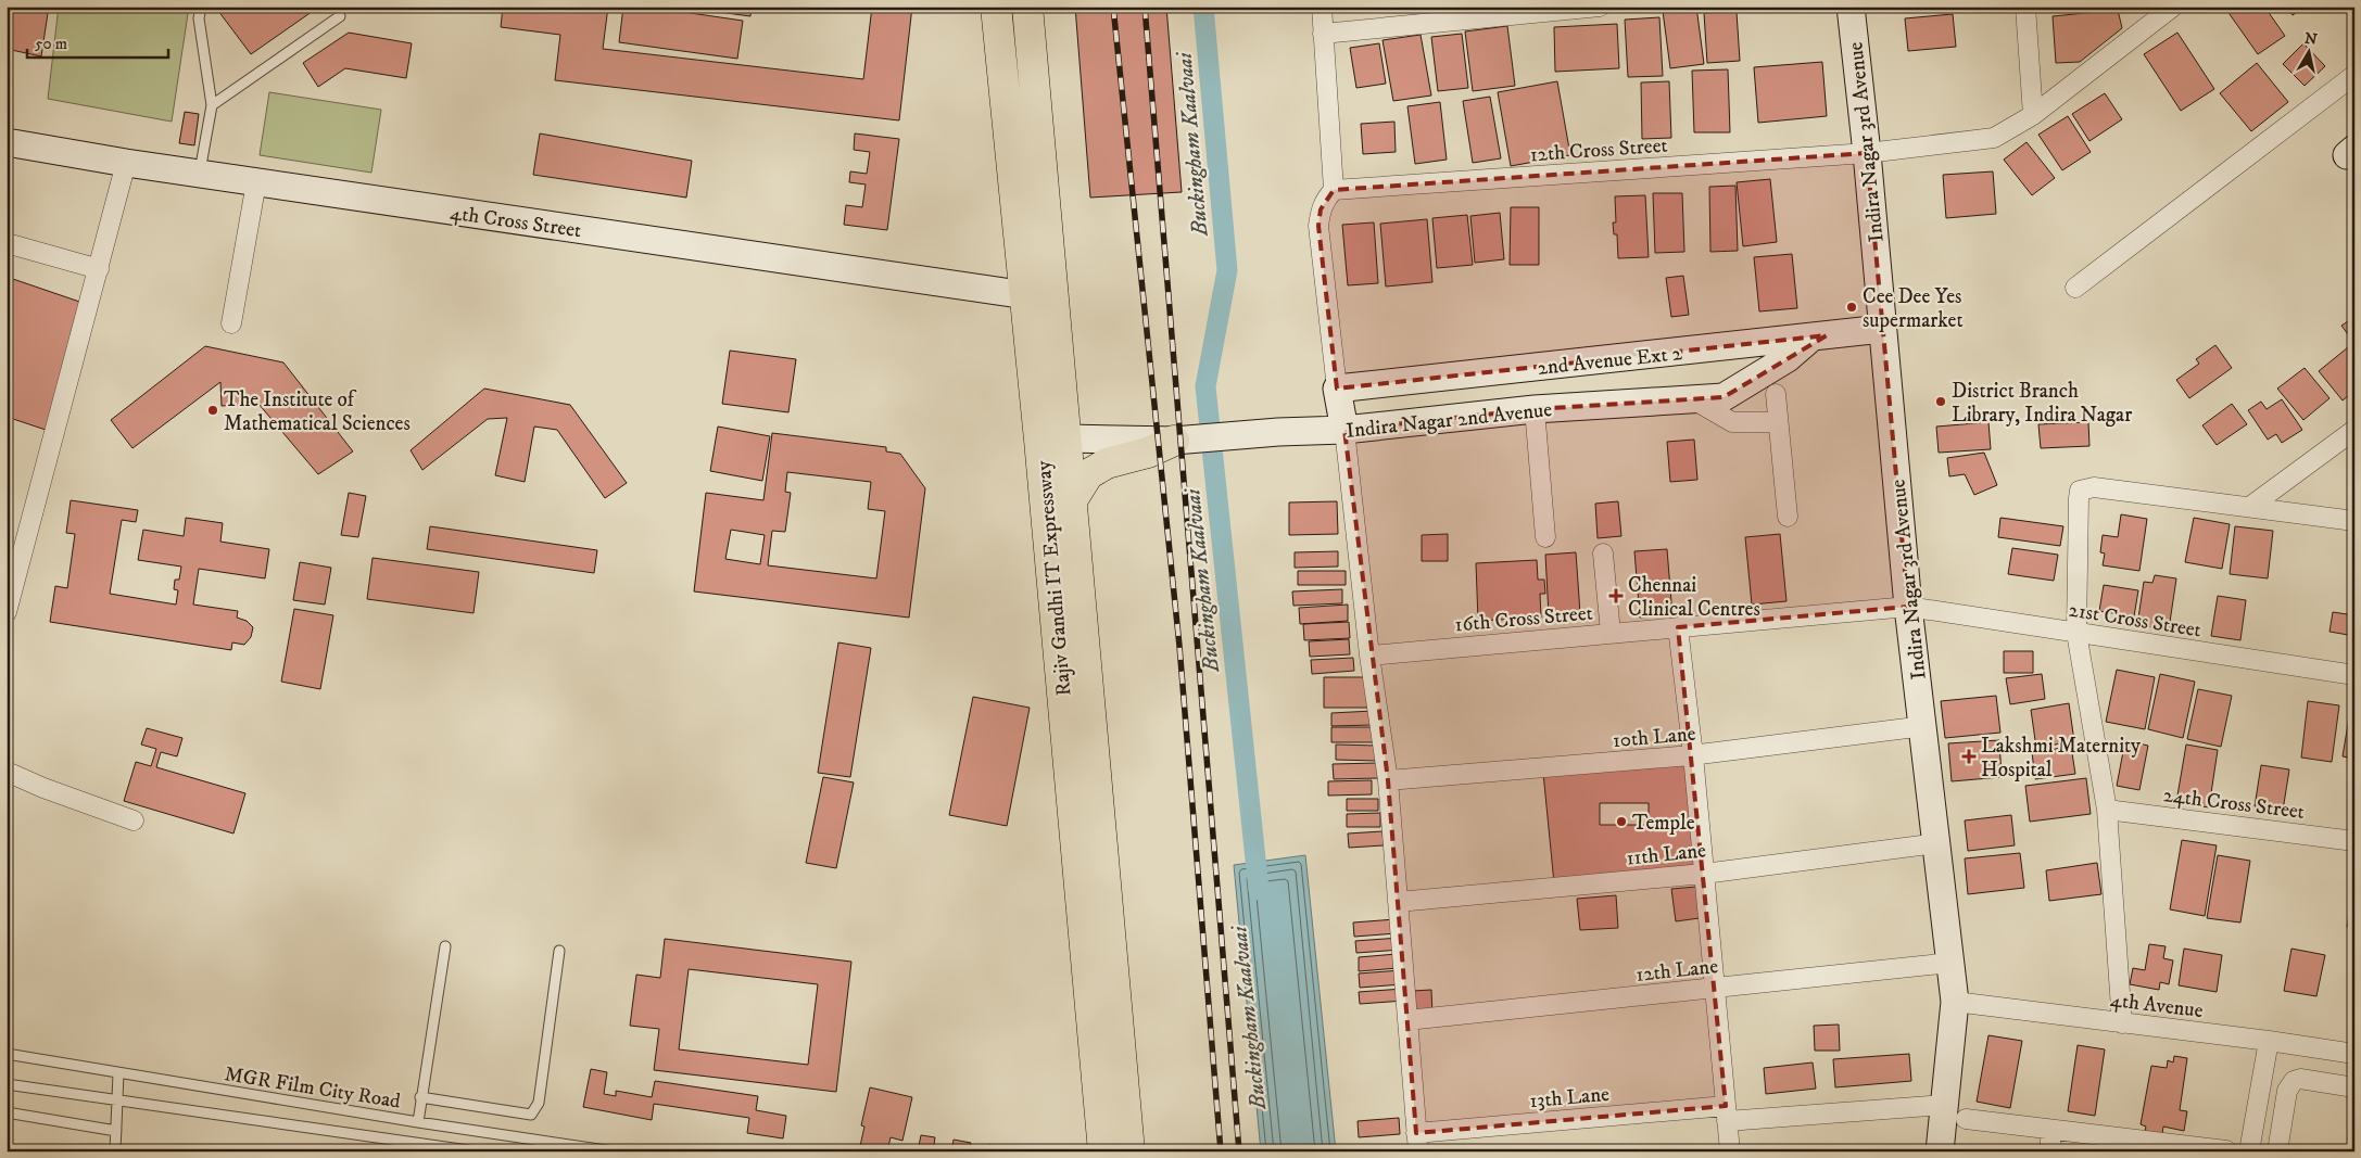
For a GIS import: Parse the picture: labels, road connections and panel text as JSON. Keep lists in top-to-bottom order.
{
  "streets": {
    "main road": ["Rajiv Gandhi IT Expressway"],
    "street": [
      "Indira Nagar 3rd Avenue",
      "12th Cross Street",
      "4th Cross Street",
      "2nd Avenue Ext 2",
      "Indira Nagar 2nd Avenue",
      "16th Cross Street",
      "21st Cross Street",
      "10th Lane",
      "24th Cross Street",
      "11th Lane",
      "12th Lane",
      "4th Avenue",
      "13th Lane"
    ],
    "lane": ["MGR Film City Road"]
  },
  "crossings": [
    ["Indira Nagar 3rd Avenue", "12th Cross Street"],
    ["Indira Nagar 3rd Avenue", "2nd Avenue Ext 2"],
    ["Indira Nagar 3rd Avenue", "16th Cross Street"],
    ["Indira Nagar 3rd Avenue", "21st Cross Street"],
    ["Indira Nagar 3rd Avenue", "10th Lane"],
    ["Indira Nagar 3rd Avenue", "11th Lane"],
    ["Indira Nagar 3rd Avenue", "12th Lane"],
    ["Indira Nagar 3rd Avenue", "4th Avenue"],
    ["Indira Nagar 3rd Avenue", "13th Lane"],
    ["4th Cross Street", "Rajiv Gandhi IT Expressway"],
    ["2nd Avenue Ext 2", "Indira Nagar 2nd Avenue"],
    ["Indira Nagar 2nd Avenue", "Rajiv Gandhi IT Expressway"],
    ["16th Cross Street", "21st Cross Street"]
  ],
  "water": ["Buckingham Kaalvaai"],
  "places": {
    "other": [
      "Cee Dee Yes supermarket",
      "District Branch Library, Indira Nagar",
      "The Institute of Mathematical Sciences",
      "Temple"
    ],
    "health": ["Chennai Clinical Centres", "Lakshmi Maternity Hospital"]
  },
  "scale_bar": "50 m",
  "north": "top"
}
